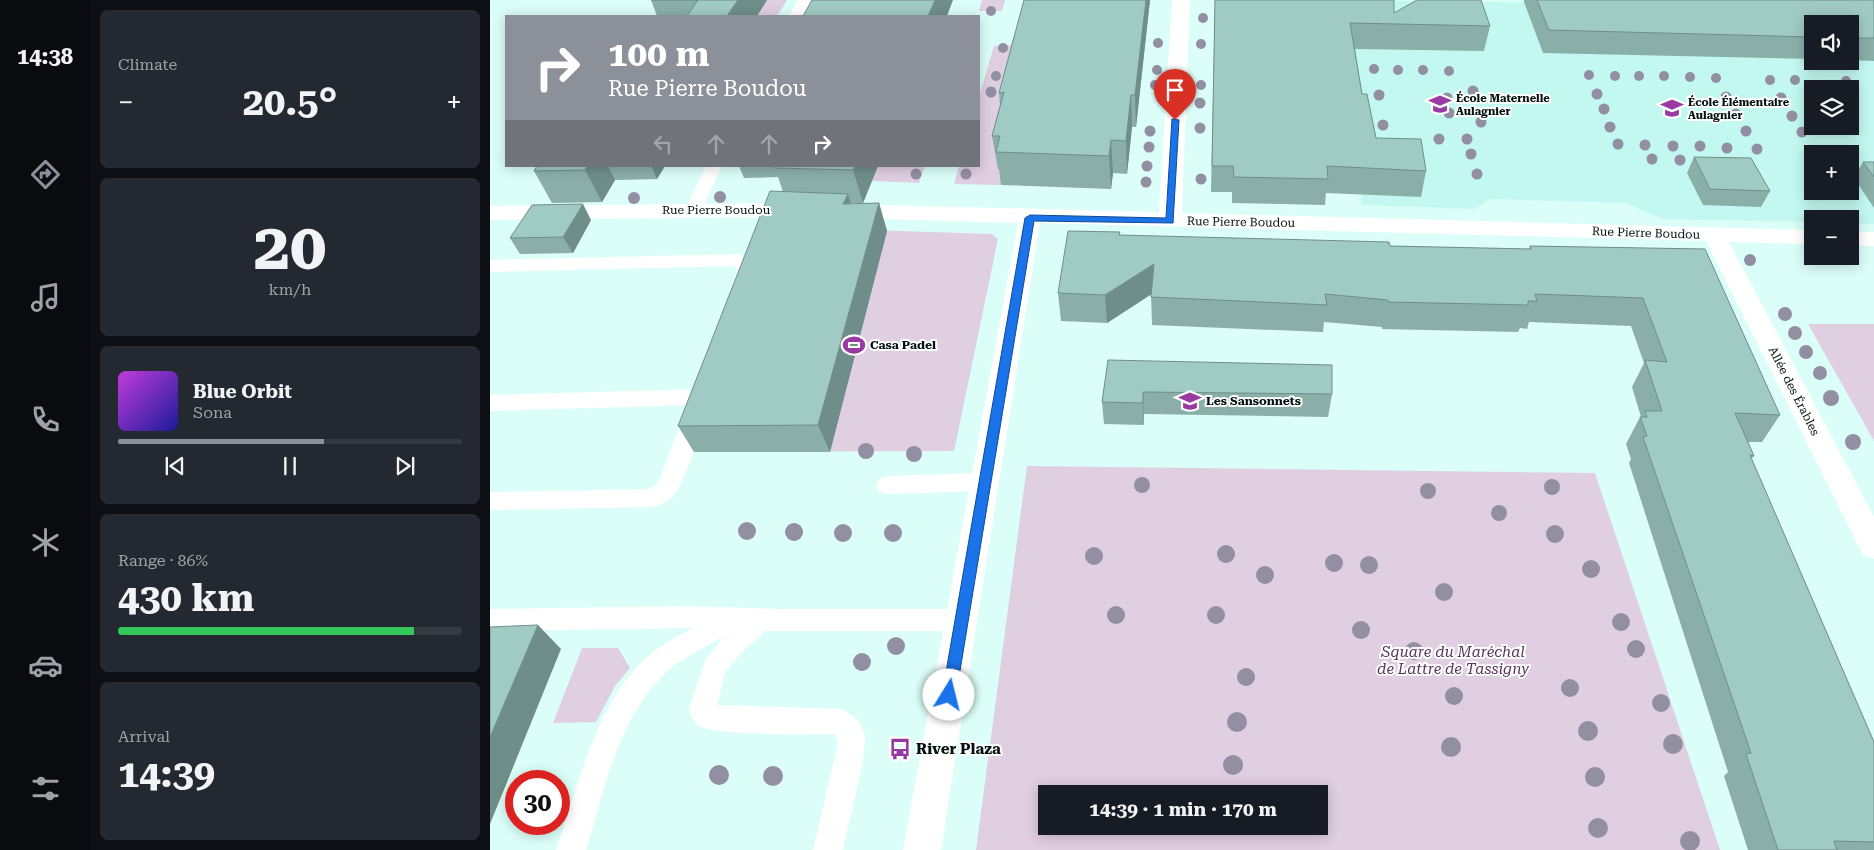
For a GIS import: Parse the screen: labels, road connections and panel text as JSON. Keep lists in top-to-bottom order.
{
  "streets": {
    "street": ["Rue Pierre Boudou", "Allée des Érables"]
  },
  "crossings": [
    ["Rue Pierre Boudou", "Allée des Érables"]
  ],
  "parks": ["Square du Maréchal de Lattre de Tassigny"],
  "places": {
    "school or university": ["École Maternelle Aulagnier", "École Élémentaire Aulagnier", "Les Sansonnets"],
    "sports": ["Casa Padel"],
    "bus stop": ["River Plaza"]
  },
  "page": {
    "tabs": "14:38",
    "tile": [
      "Climate",
      ["20", "km/h"],
      ["Range · 86%", "430 km"],
      ["Arrival", "14:39"]
    ],
    "map_buttons": ["+", "−"],
    "turn": ["100 m", "Rue Pierre Boudou"],
    "heat": ["−", "20.5°", "+"],
    "song": ["Blue Orbit", "Sona"],
    "limit": "30",
    "trip": "14:39 · 1 min · 170 m"
  }
}
